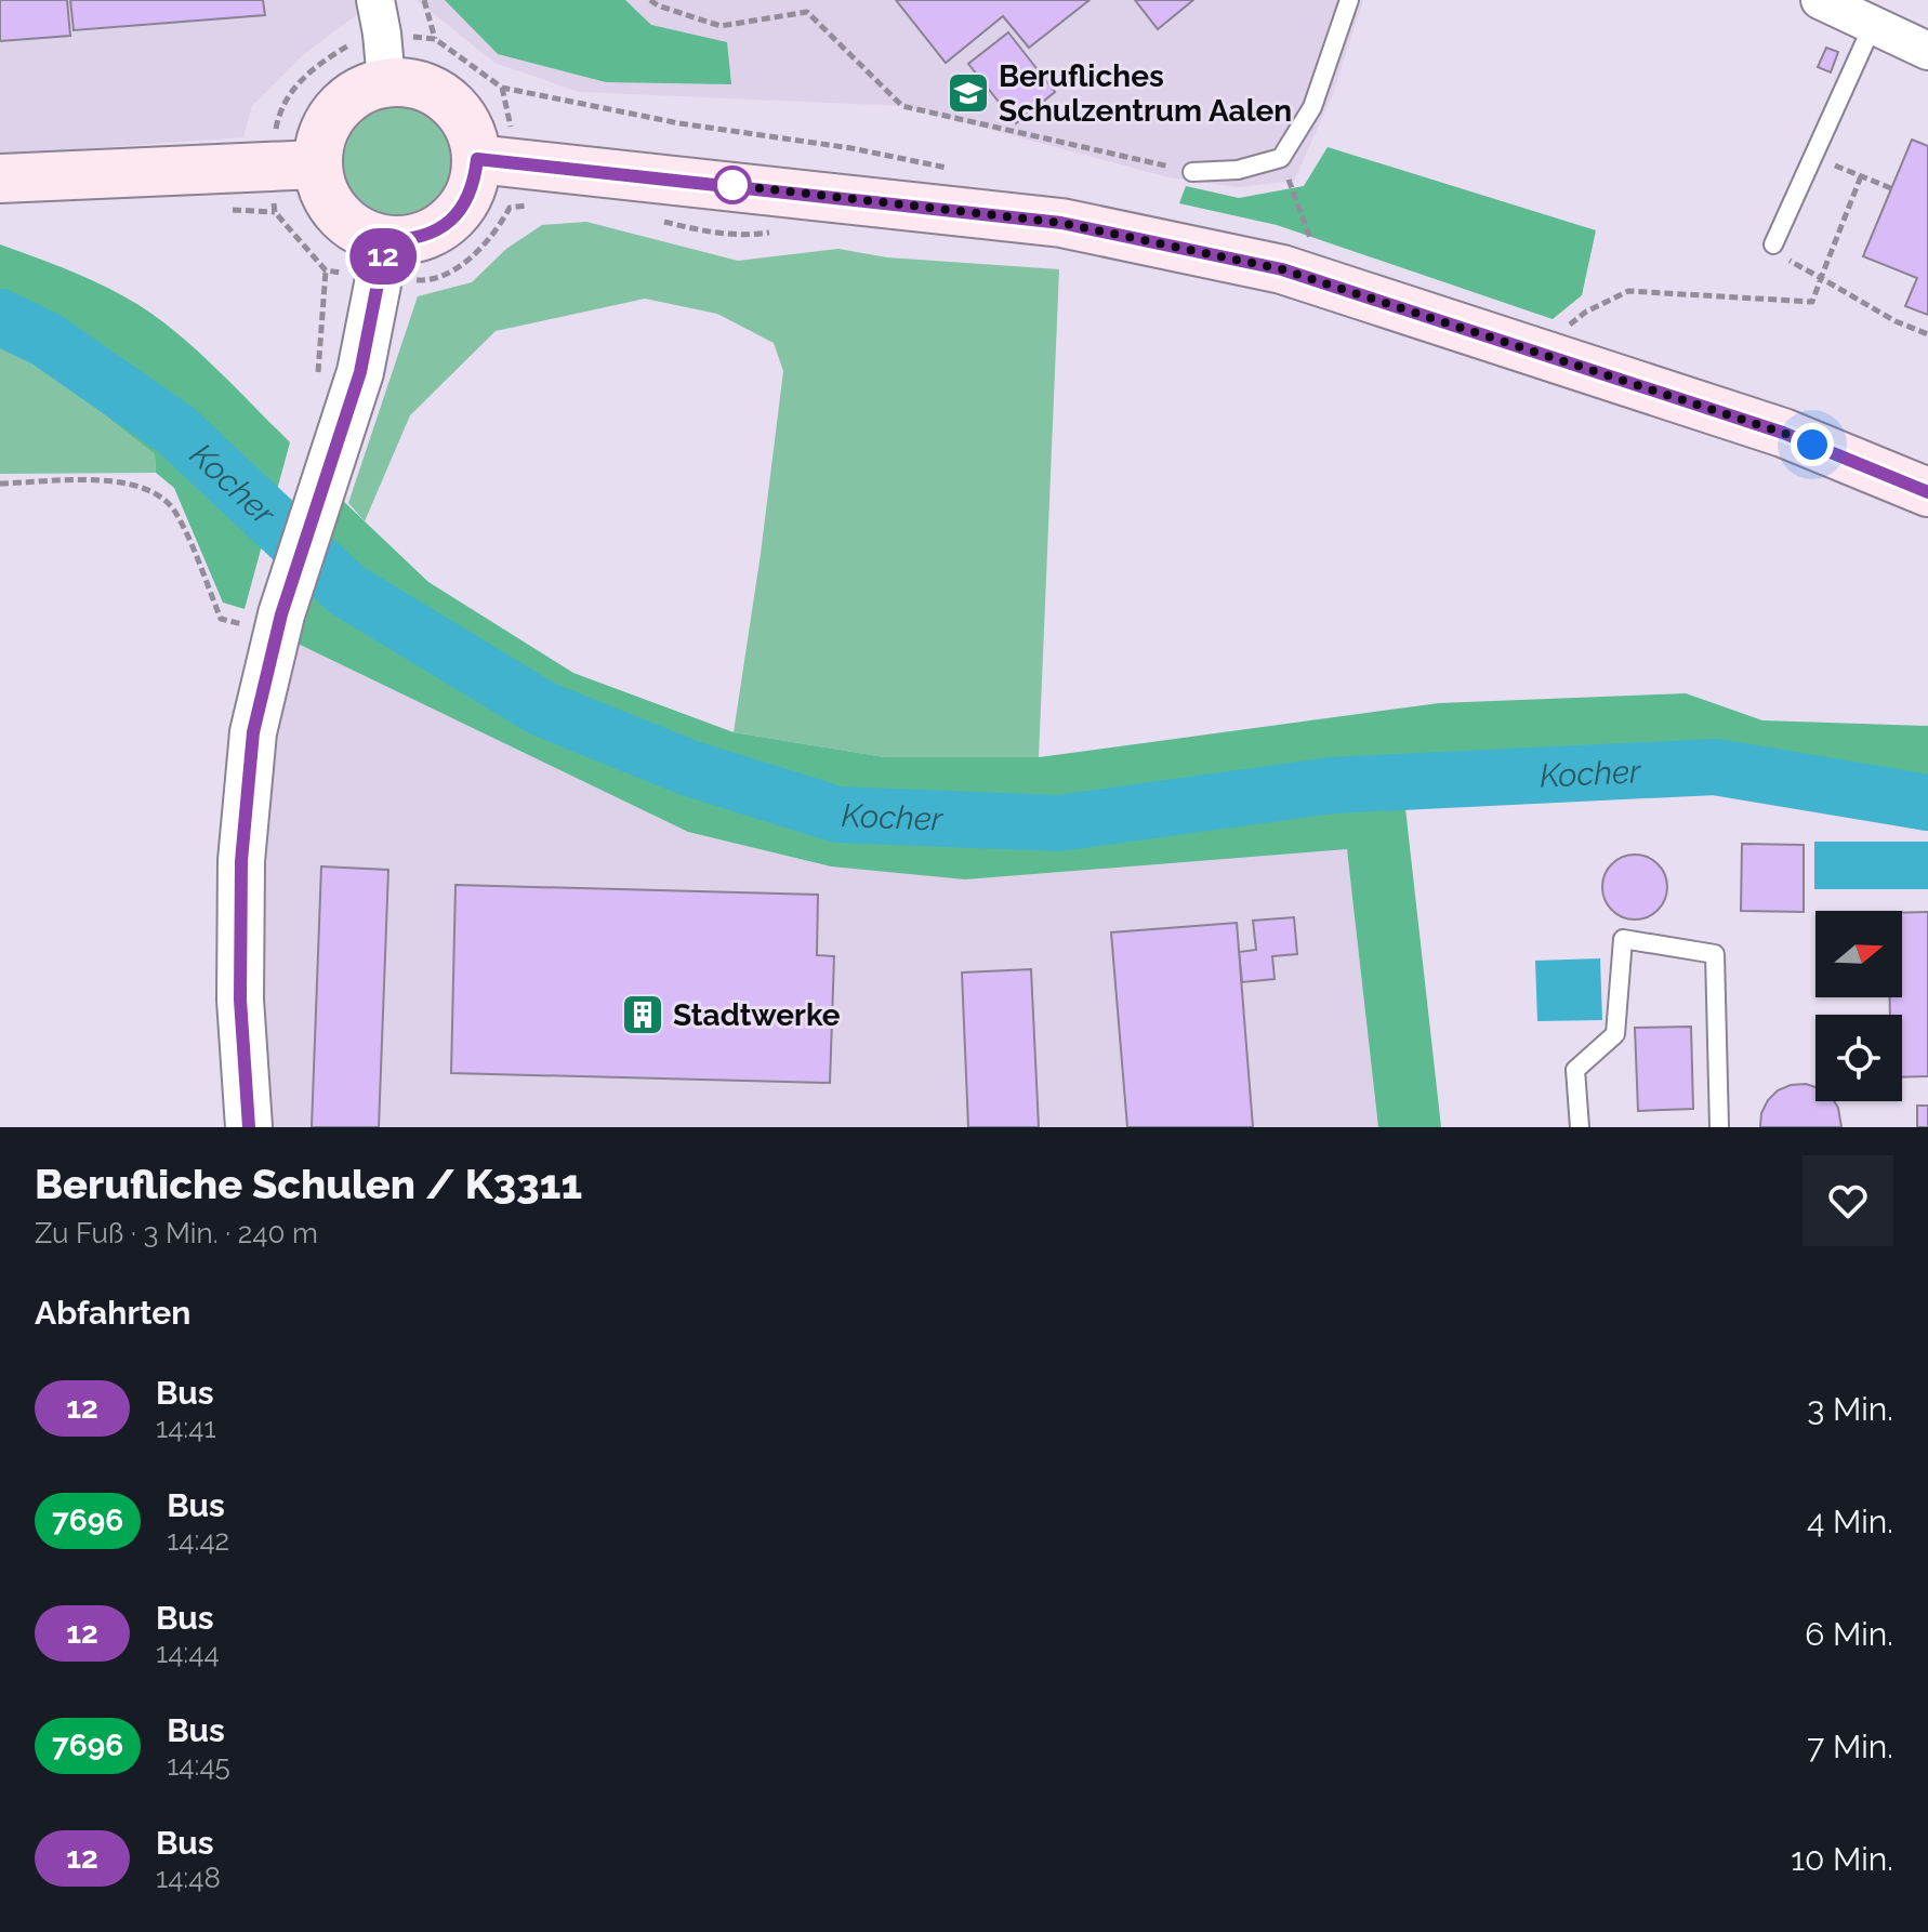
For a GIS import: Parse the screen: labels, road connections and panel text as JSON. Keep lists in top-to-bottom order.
{
  "water": ["Kocher"],
  "places": {
    "school or university": ["Berufliches Schulzentrum Aalen"],
    "building": ["Stadtwerke"]
  },
  "lines": ["bus line 12"],
  "north": "right",
  "page": {
    "on_map": "12",
    "heading": [
      ["Berufliche Schulen / K3311", "Zu Fuß · 3 Min. · 240 m"],
      "Abfahrten"
    ],
    "list": [
      {
        "mark": "12",
        "name": "Bus",
        "note": "14:41",
        "value": "3 Min."
      },
      {
        "mark": "7696",
        "name": "Bus",
        "note": "14:42",
        "value": "4 Min."
      },
      {
        "mark": "12",
        "name": "Bus",
        "note": "14:44",
        "value": "6 Min."
      },
      {
        "mark": "7696",
        "name": "Bus",
        "note": "14:45",
        "value": "7 Min."
      },
      {
        "mark": "12",
        "name": "Bus",
        "note": "14:48",
        "value": "10 Min."
      }
    ]
  }
}
